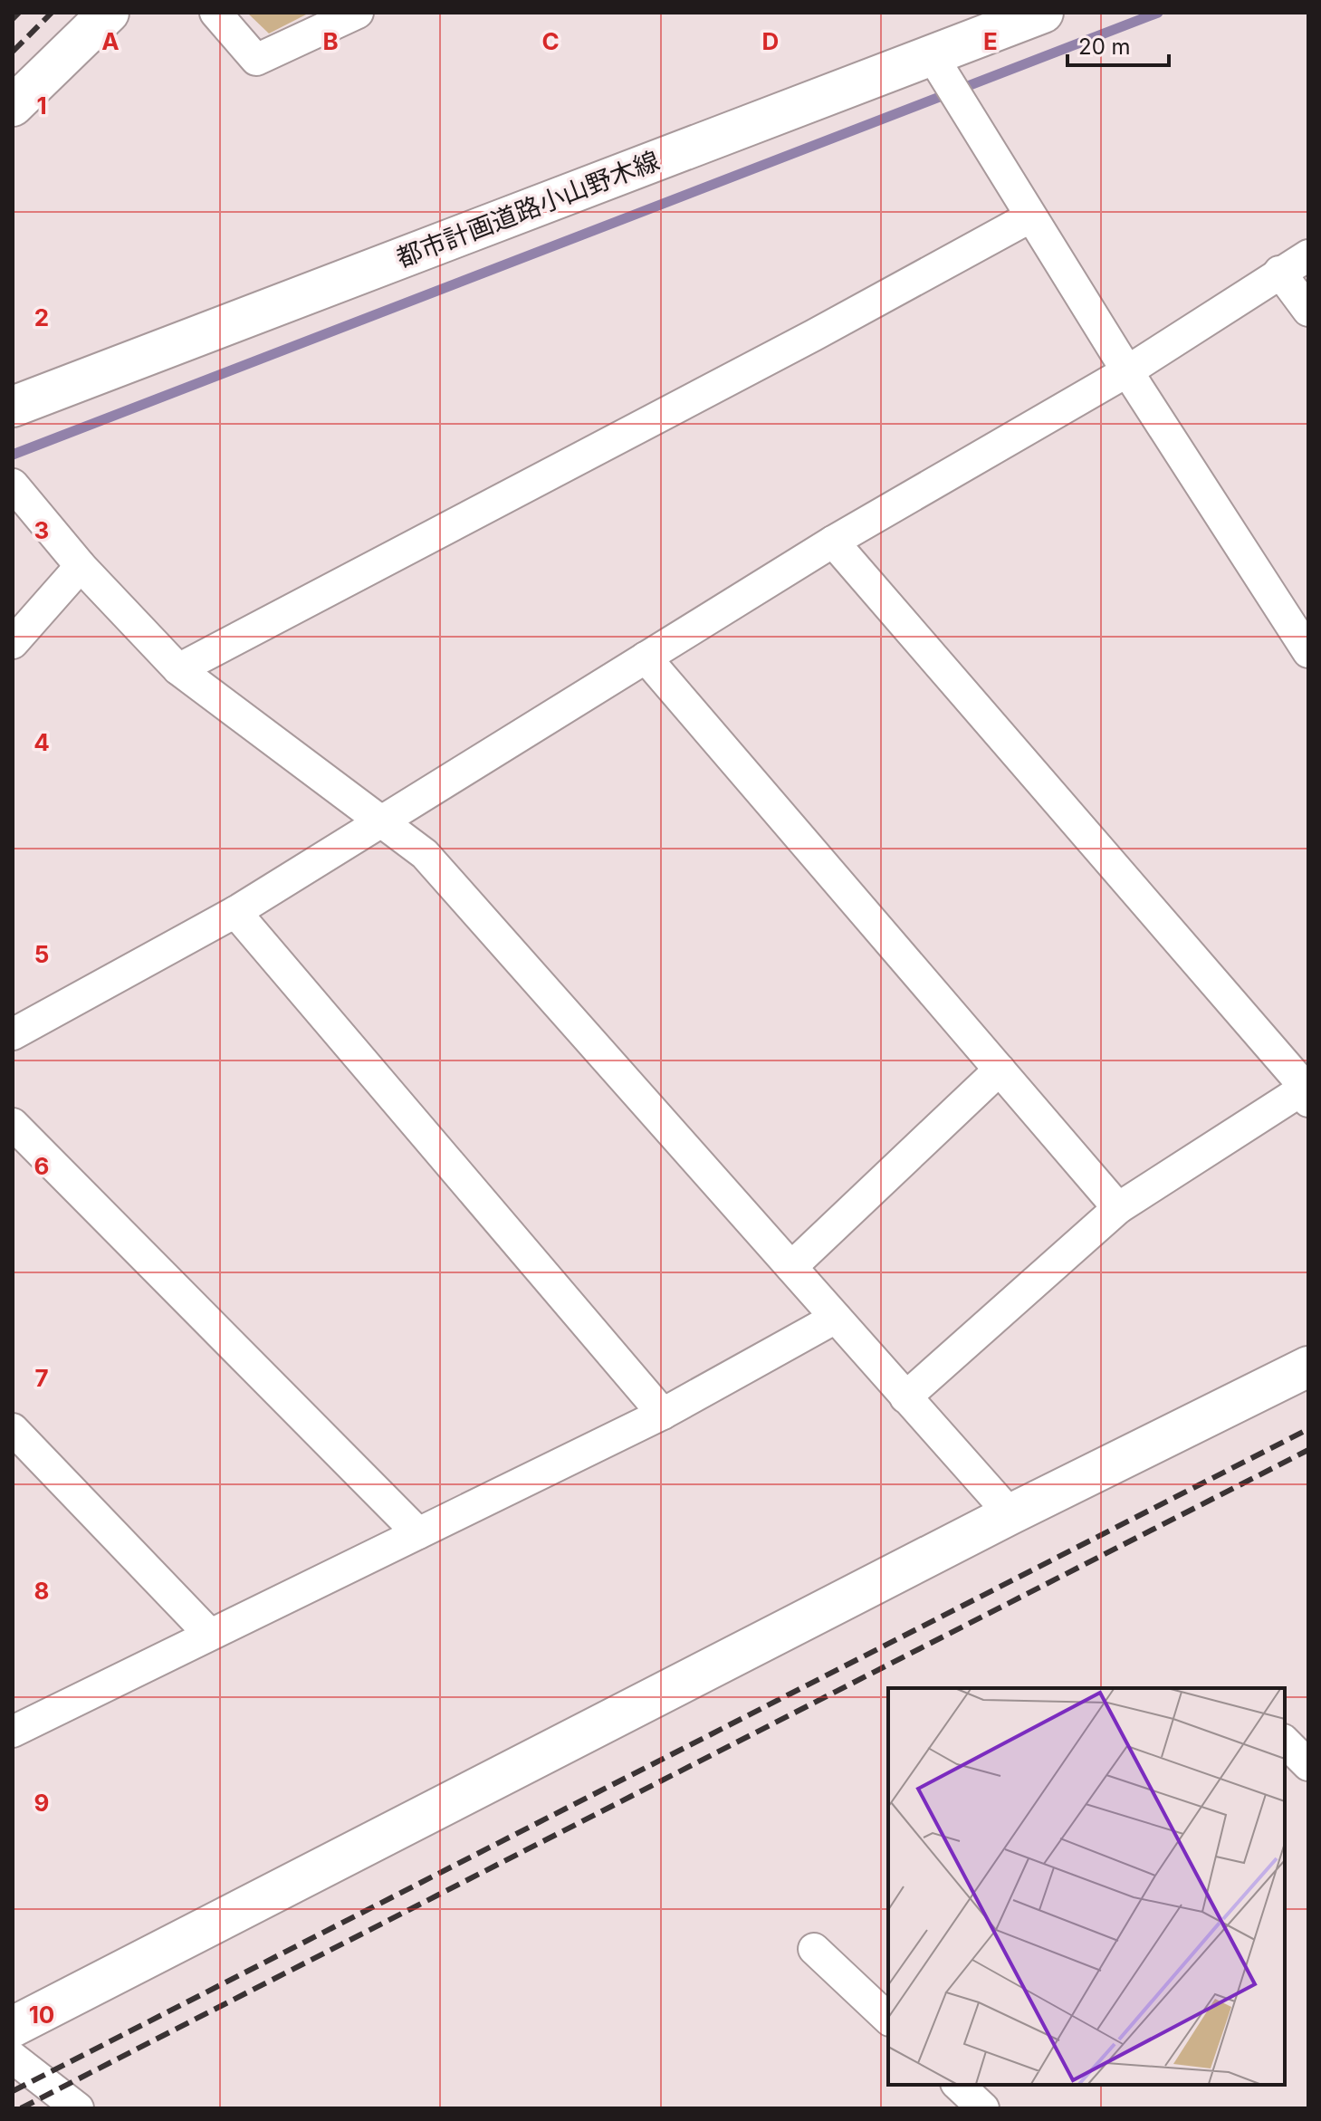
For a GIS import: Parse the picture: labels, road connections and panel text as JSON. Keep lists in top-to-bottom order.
{
  "streets": {
    "street": ["都市計画道路小山野木線"]
  },
  "scale_bar": "20 m",
  "grid": {
    "columns": [
      "A",
      "B",
      "C",
      "D",
      "E"
    ],
    "rows": [
      "1",
      "2",
      "3",
      "4",
      "5",
      "6",
      "7",
      "8",
      "9",
      "10"
    ]
  }
}
